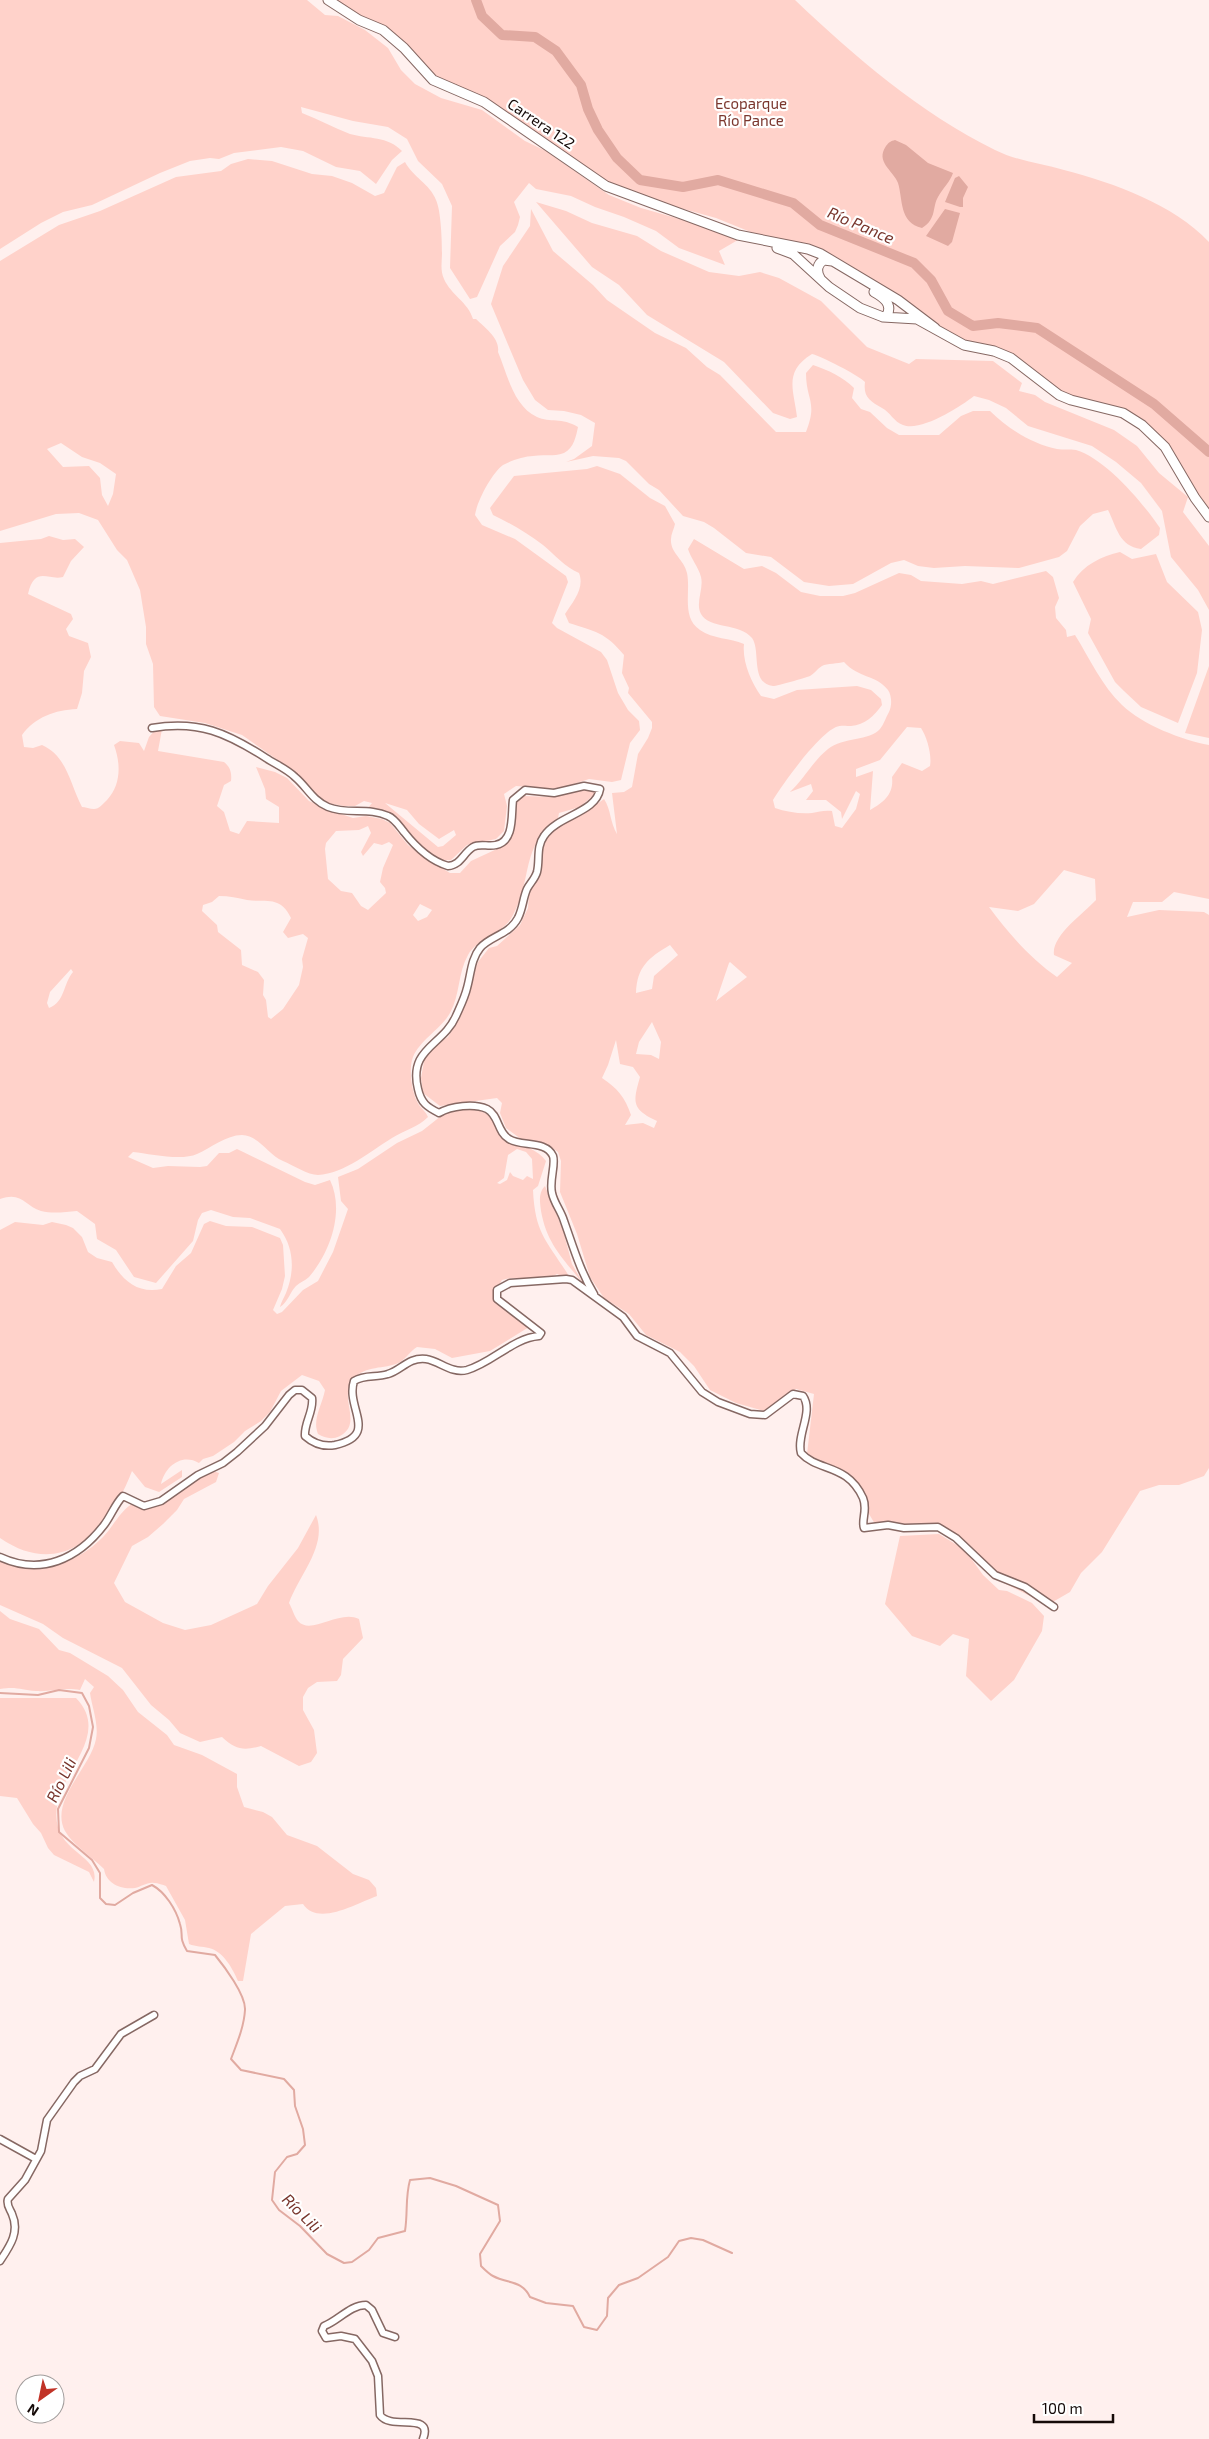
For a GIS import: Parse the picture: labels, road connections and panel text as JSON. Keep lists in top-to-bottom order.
{
  "streets": {
    "street": ["Carrera 122"]
  },
  "water": ["Río Pance", "Río Lili"],
  "parks": ["Ecoparque Río Pance"],
  "scale_bar": "100 m",
  "north": "bottom left"
}
